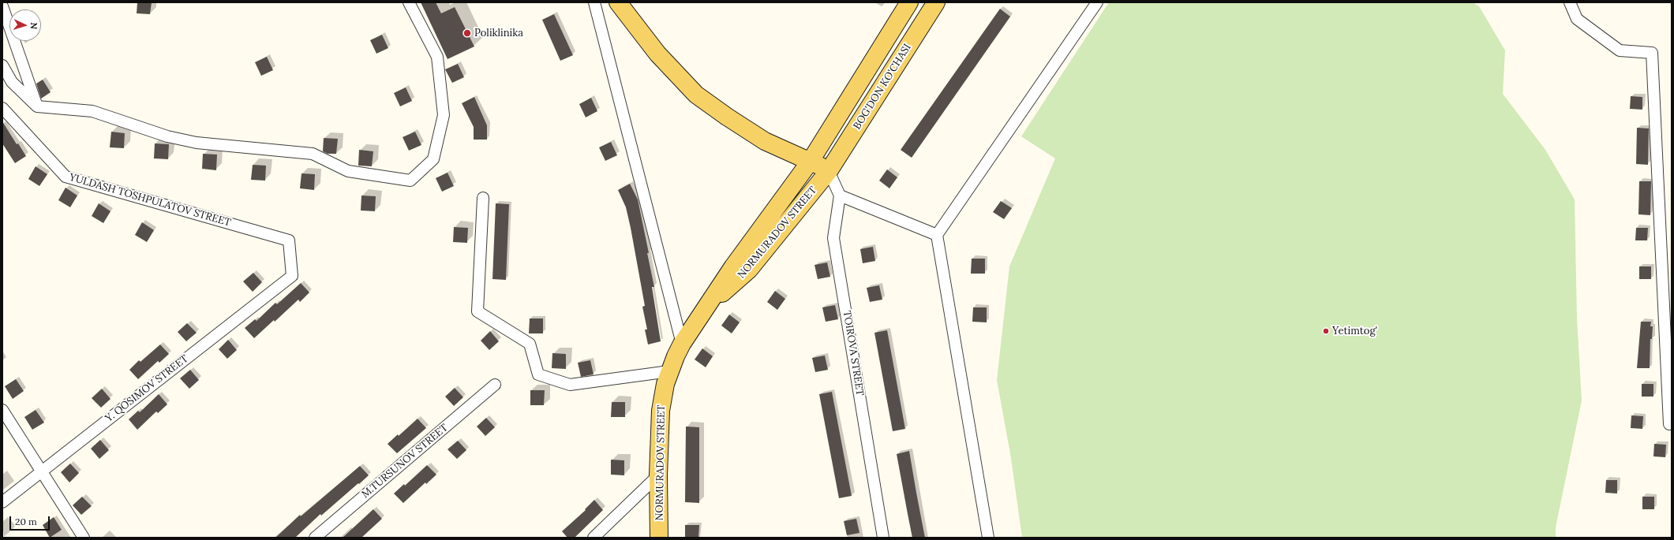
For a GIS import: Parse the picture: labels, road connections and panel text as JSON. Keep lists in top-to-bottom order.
{
  "streets": {
    "main road": ["BOG'DON KO'CHASI", "NORMURADOV STREET"],
    "street": [
      "YULDASH TOSHPULATOV STREET",
      "TOIROVA STREET",
      "Y. QOSIMOV STREET",
      "M.TURSUNOV STREET"
    ]
  },
  "crossings": [
    ["BOG'DON KO'CHASI", "NORMURADOV STREET"],
    ["YULDASH TOSHPULATOV STREET", "Y. QOSIMOV STREET"]
  ],
  "places": ["Poliklinika", "Yetimtog'"],
  "scale_bar": "20 m",
  "north": "right"
}
